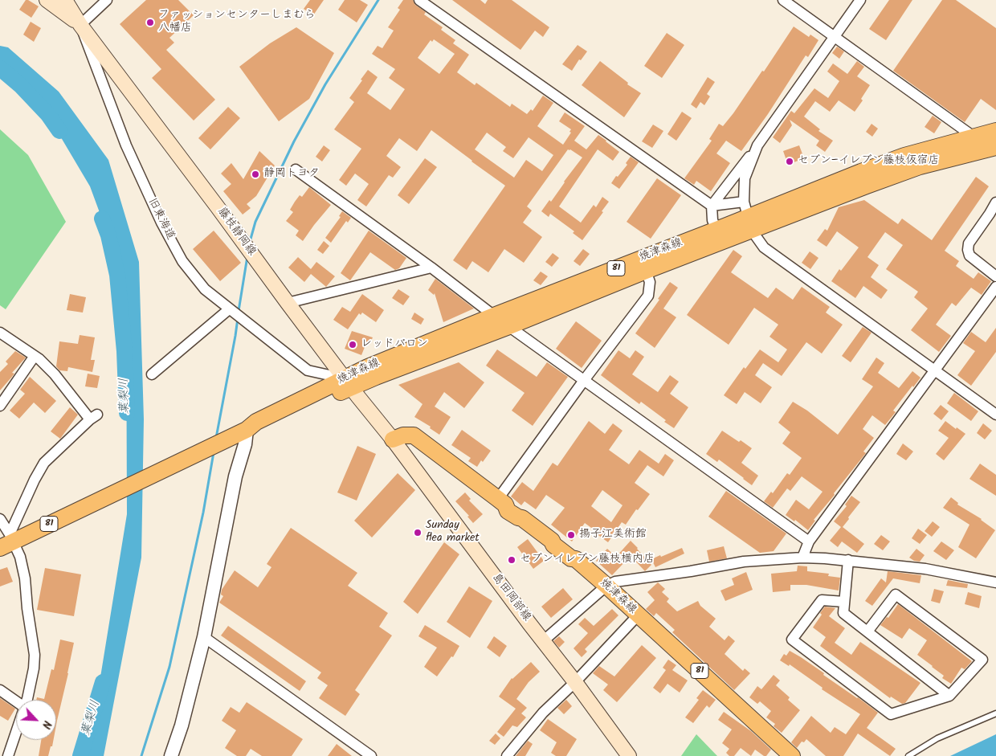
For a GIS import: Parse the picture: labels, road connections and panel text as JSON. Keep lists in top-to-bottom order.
{
  "streets": {
    "main road": [
      "藤枝静岡線",
      "焼津森線",
      "81",
      "島田岡部線"
    ],
    "street": ["旧東海道"]
  },
  "crossings": [
    ["旧東海道", "藤枝静岡線"],
    ["旧東海道", "焼津森線"],
    ["藤枝静岡線", "焼津森線"],
    ["藤枝静岡線", "島田岡部線"],
    ["焼津森線", "島田岡部線"]
  ],
  "water": ["葉梨川"],
  "places": [
    "ファッションセンターしまむら 八幡店",
    "セブン−イレブン藤枝仮宿店",
    "静岡トヨタ",
    "レッドバロン",
    "Sunday flea market",
    "揚子江美術館",
    "セブンイレブン藤枝横内店"
  ],
  "north": "bottom right"
}
